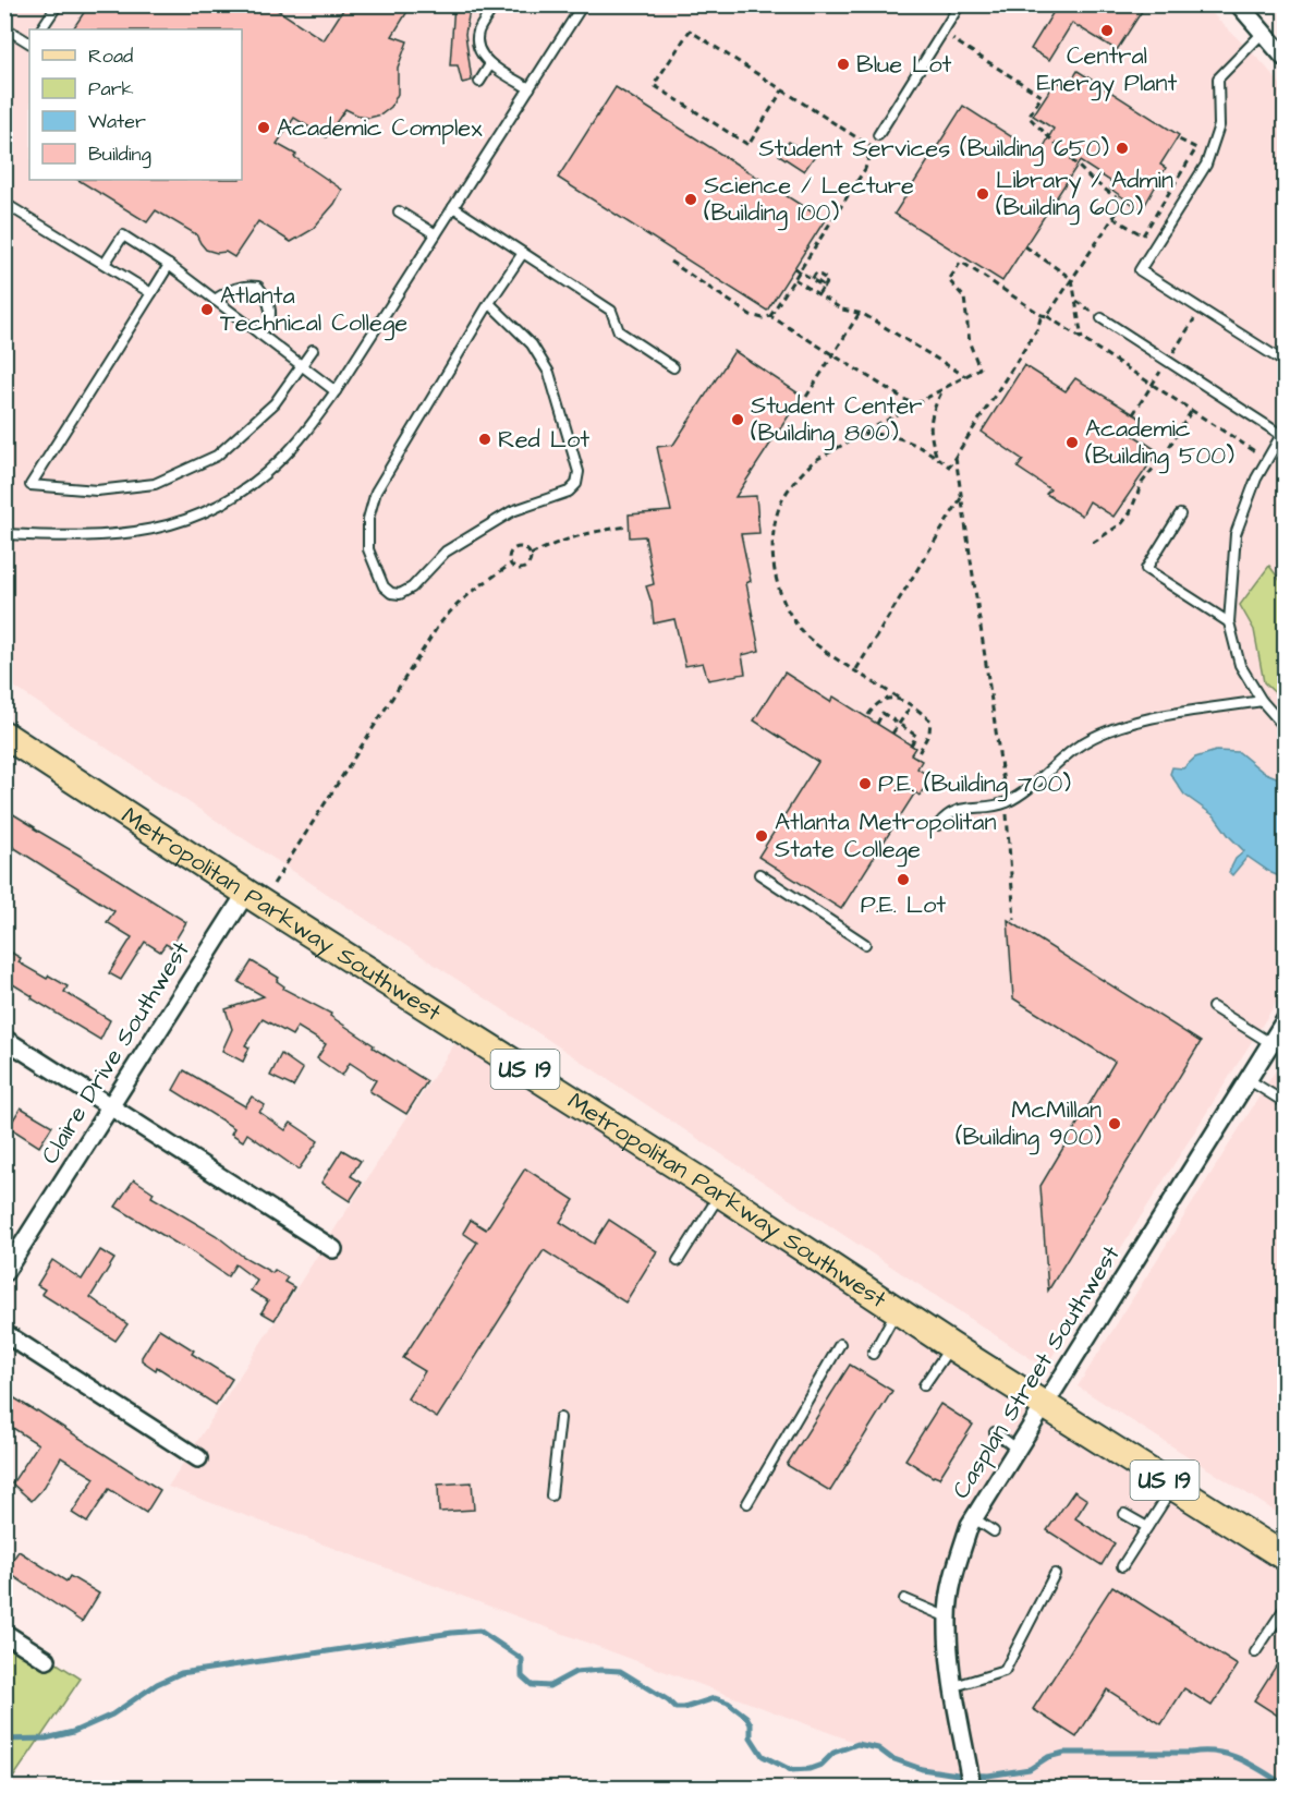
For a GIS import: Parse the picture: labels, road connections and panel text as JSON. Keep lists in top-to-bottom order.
{
  "streets": {
    "main road": ["Metropolitan Parkway Southwest", "US 19"],
    "street": ["Claire Drive Southwest", "Casplan Street Southwest"]
  },
  "crossings": [
    ["Metropolitan Parkway Southwest", "Claire Drive Southwest"],
    ["Metropolitan Parkway Southwest", "Casplan Street Southwest"]
  ],
  "places": [
    "Central Energy Plant",
    "Blue Lot",
    "Academic Complex",
    "Student Services (Building 650)",
    "Library / Admin (Building 600)",
    "Science / Lecture (Building 100)",
    "Atlanta Technical College",
    "Student Center (Building 800)",
    "Red Lot",
    "Academic (Building 500)",
    "P.E. (Building 700)",
    "Atlanta Metropolitan State College",
    "P.E. Lot",
    "McMillan (Building 900)"
  ],
  "legend": [
    "Road",
    "Park",
    "Water",
    "Building"
  ]
}
